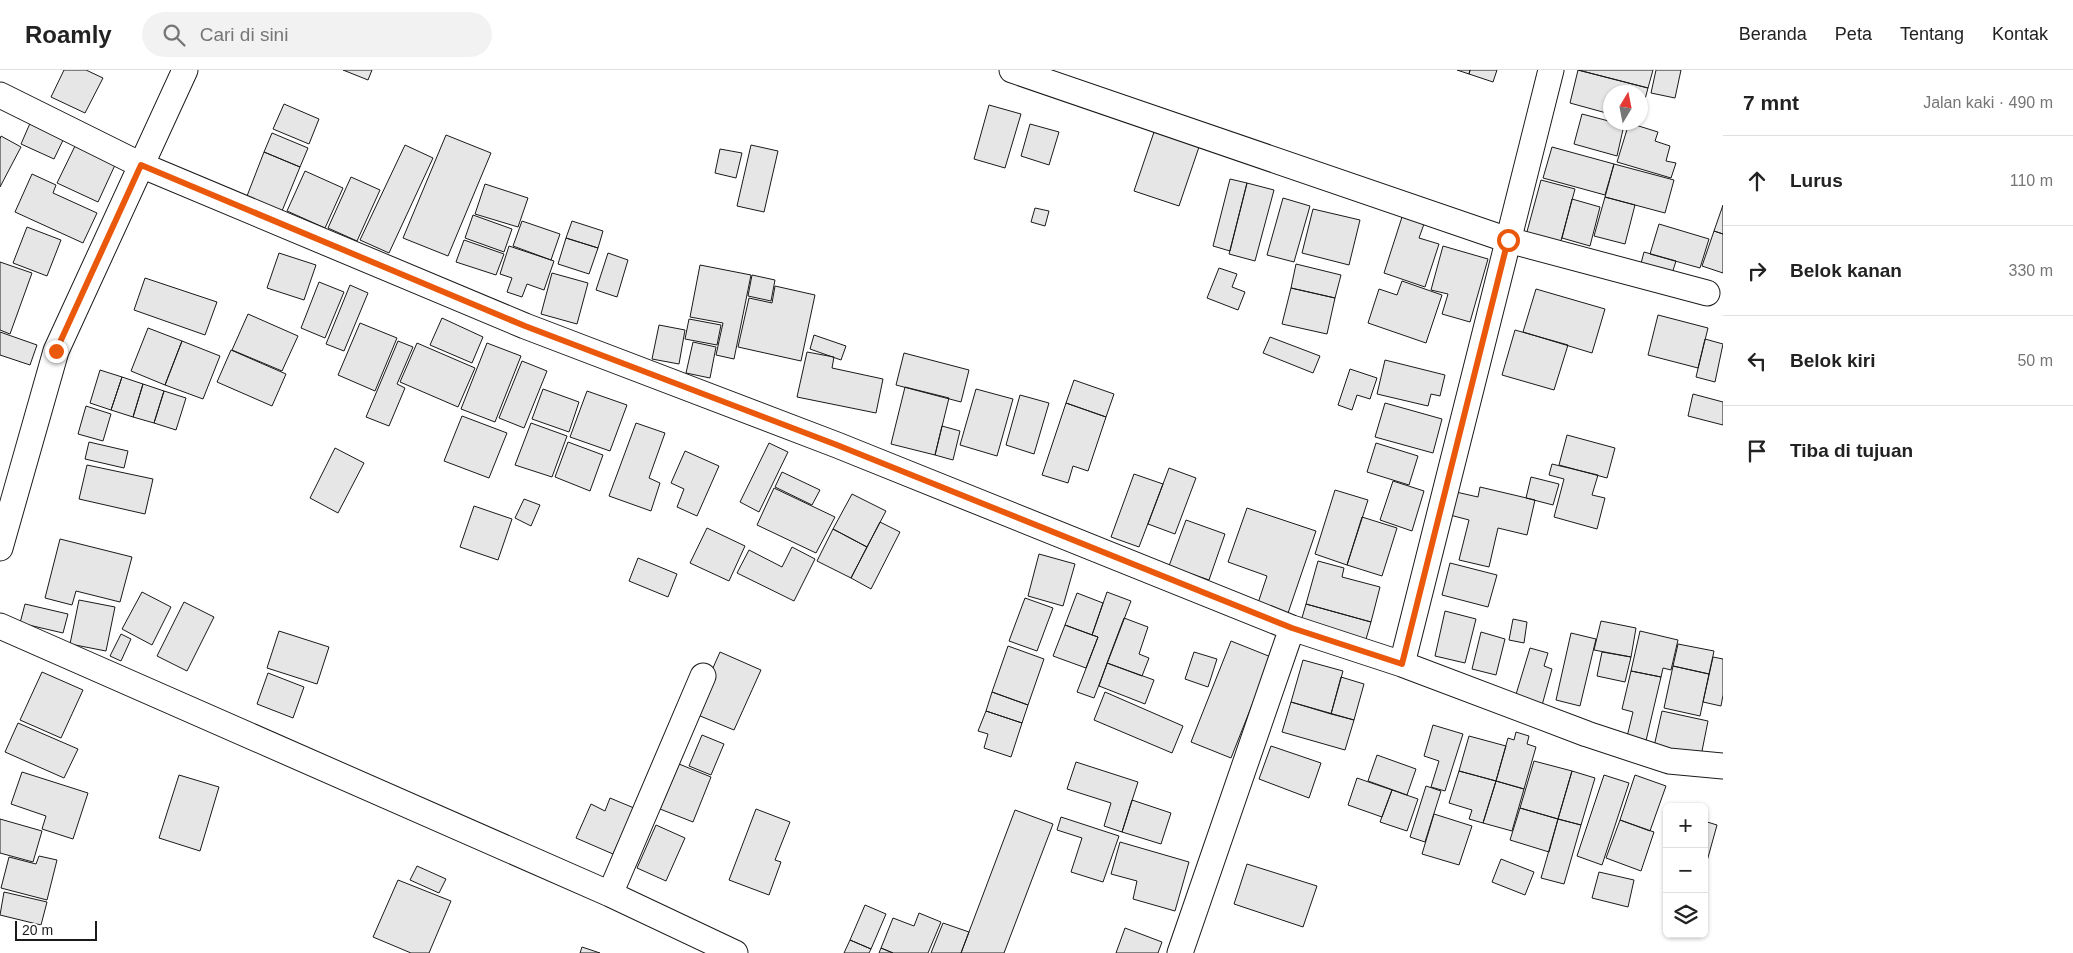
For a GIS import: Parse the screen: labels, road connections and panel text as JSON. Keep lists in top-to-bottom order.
{
  "scale_bar": "20 m",
  "north": "top",
  "page": {
    "header": "Roamly",
    "search": "Cari di sini",
    "nav": [
      "Beranda",
      "Peta",
      "Tentang",
      "Kontak"
    ],
    "heading": ["7 mnt", "Jalan kaki · 490 m"],
    "list": [
      ["Lurus", "110 m"],
      ["Belok kanan", "330 m"],
      ["Belok kiri", "50 m"],
      "Tiba di tujuan"
    ],
    "map_buttons": ["+", "−"],
    "scale": "20 m"
  }
}
